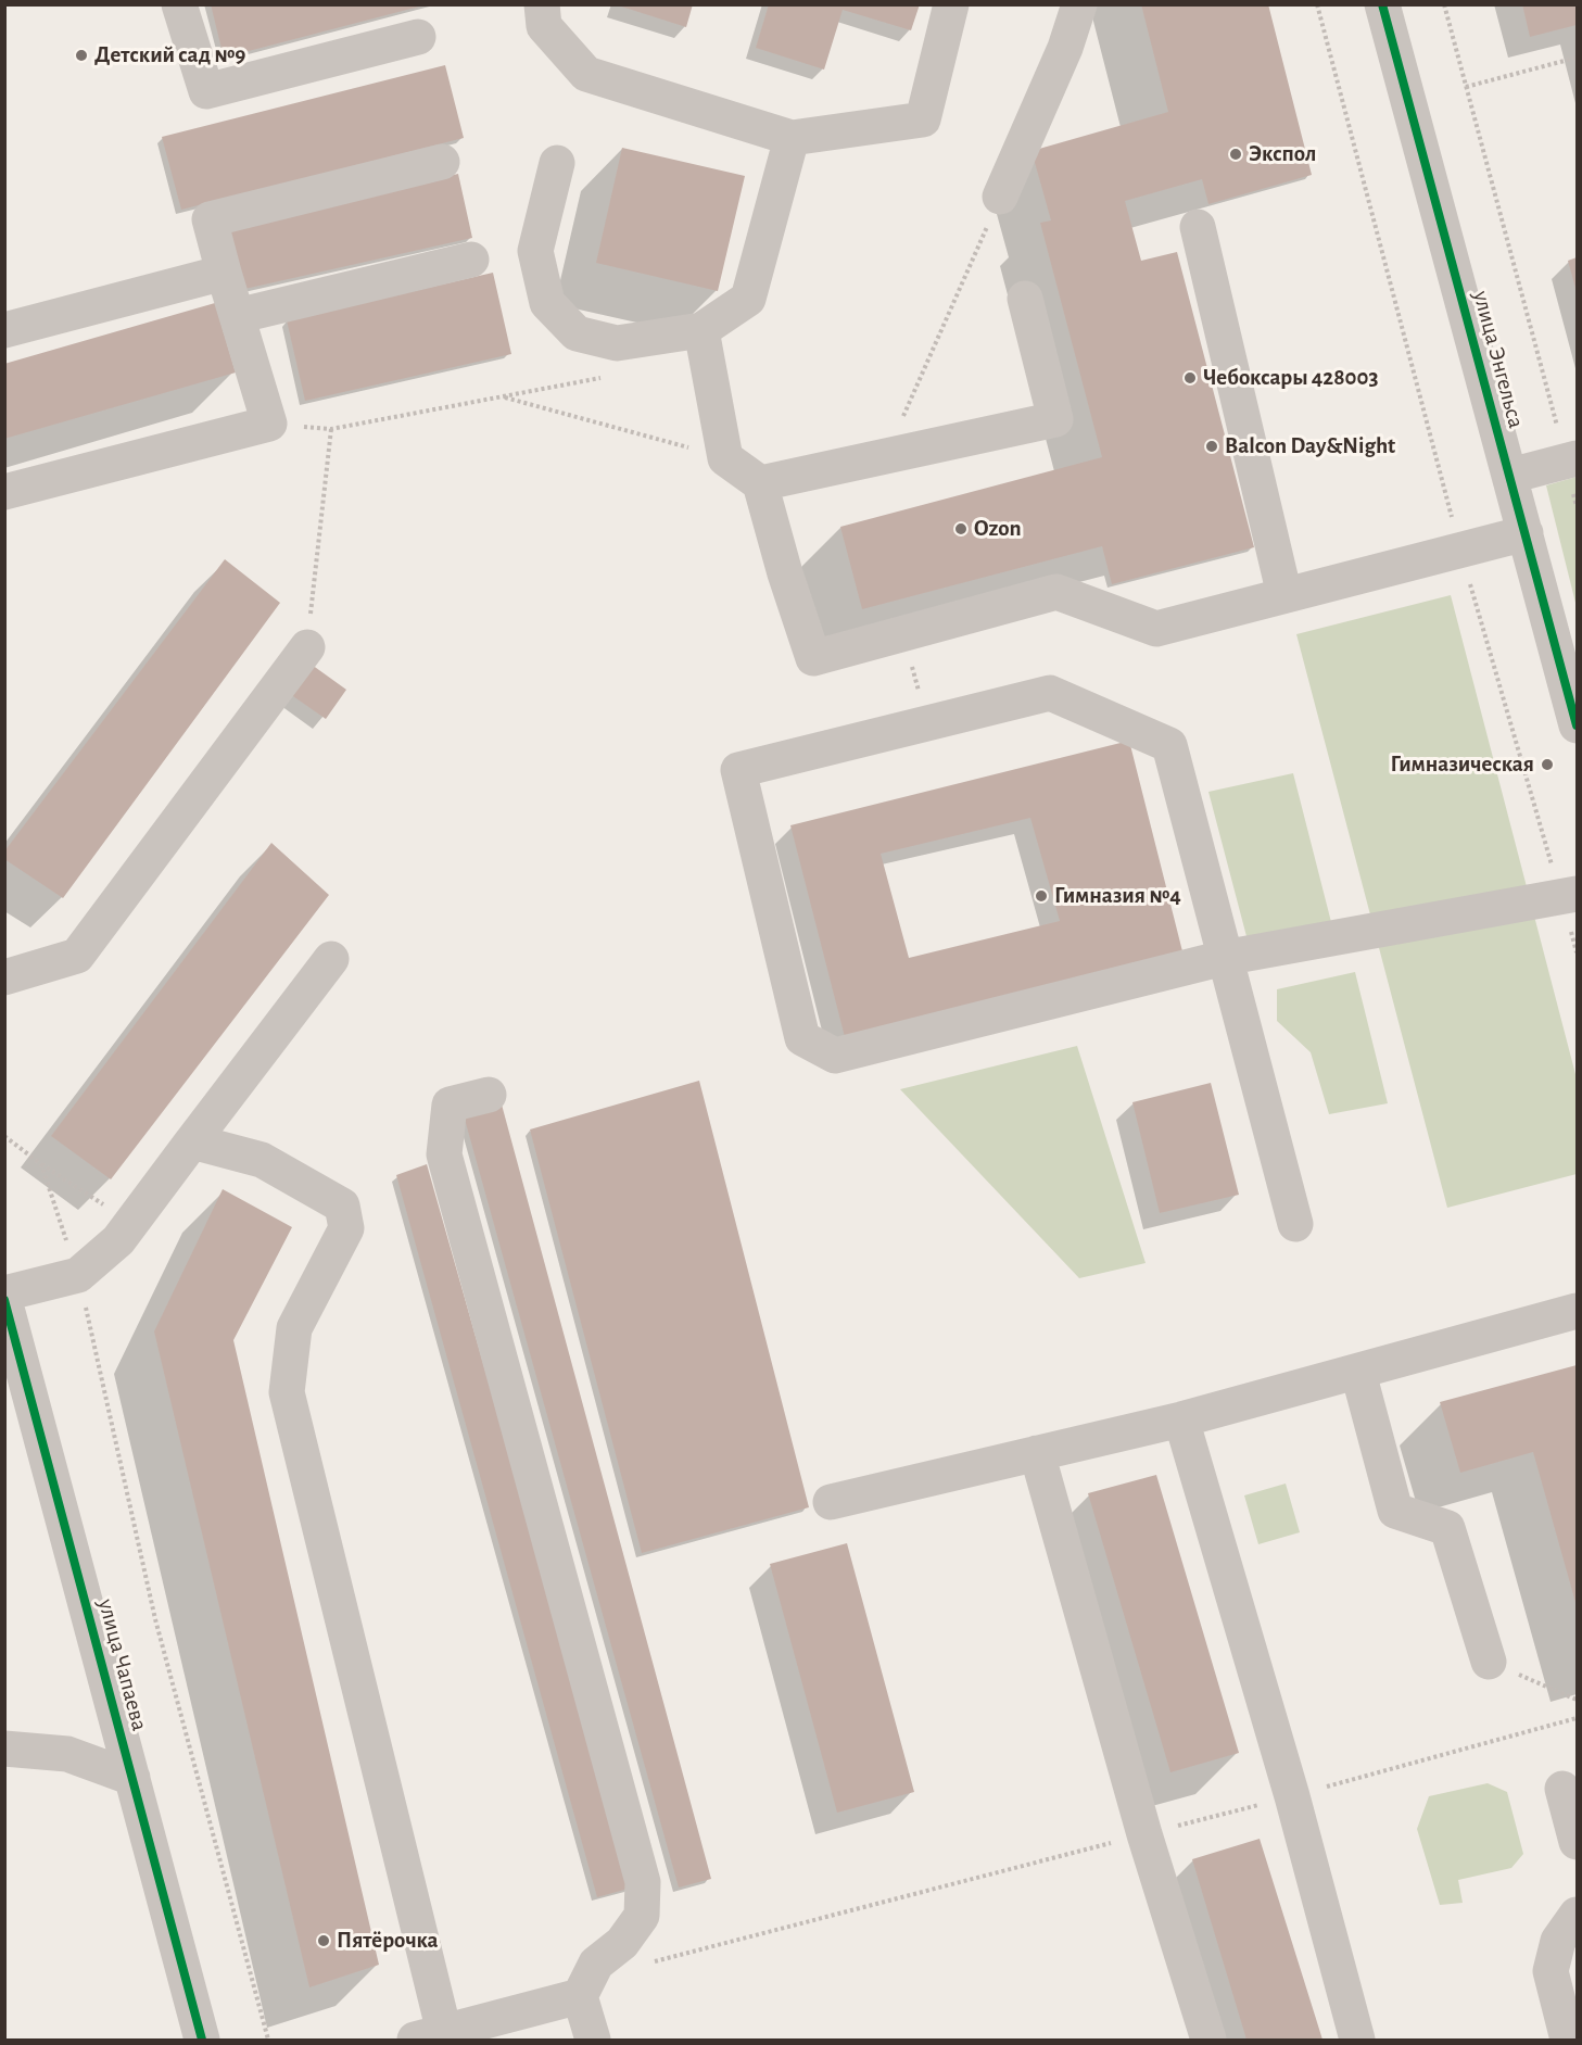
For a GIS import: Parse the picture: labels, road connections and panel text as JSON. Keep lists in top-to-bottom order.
{
  "streets": {
    "street": ["улица Энгельса", "улица Чапаева"]
  },
  "places": [
    "Детский сад №9",
    "Экспол",
    "Чебоксары 428003",
    "Balcon Day&Night",
    "Ozon",
    "Гимназическая",
    "Гимназия №4",
    "Пятёрочка"
  ]
}
